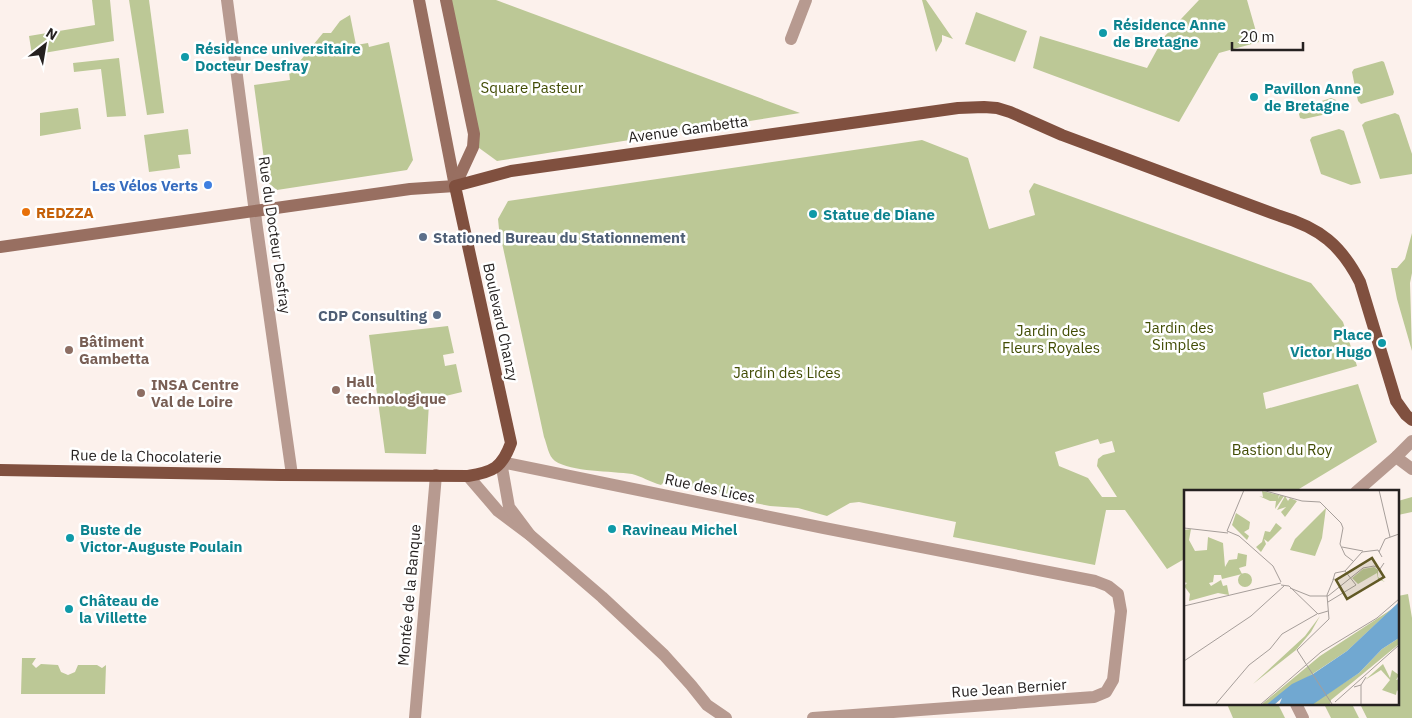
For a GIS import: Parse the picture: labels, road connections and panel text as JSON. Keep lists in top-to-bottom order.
{
  "streets": {
    "main road": ["Avenue Gambetta", "Boulevard Chanzy", "Rue de la Chocolaterie"],
    "street": [
      "Rue du Docteur Desfray",
      "Rue des Lices",
      "Montée de la Banque",
      "Rue Jean Bernier"
    ]
  },
  "crossings": [
    ["Avenue Gambetta", "Rue du Docteur Desfray"],
    ["Avenue Gambetta", "Boulevard Chanzy"],
    ["Rue du Docteur Desfray", "Rue de la Chocolaterie"],
    ["Boulevard Chanzy", "Rue des Lices"],
    ["Rue des Lices", "Rue Jean Bernier"]
  ],
  "parks": [
    "Square Pasteur",
    "Jardin des Simples",
    "Jardin des Fleurs Royales",
    "Jardin des Lices",
    "Bastion du Roy"
  ],
  "places": [
    "Résidence Anne de Bretagne",
    "Résidence universitaire Docteur Desfray",
    "Pavillon Anne de Bretagne",
    "Les Vélos Verts",
    "REDZZA",
    "Statue de Diane",
    "Stationed Bureau du Stationnement",
    "CDP Consulting",
    "Place Victor Hugo",
    "Bâtiment Gambetta",
    "Hall technologique",
    "INSA Centre Val de Loire",
    "Ravineau Michel",
    "Buste de Victor-Auguste Poulain",
    "Château de la Villette"
  ],
  "scale_bar": "20 m",
  "north": "top right"
}
